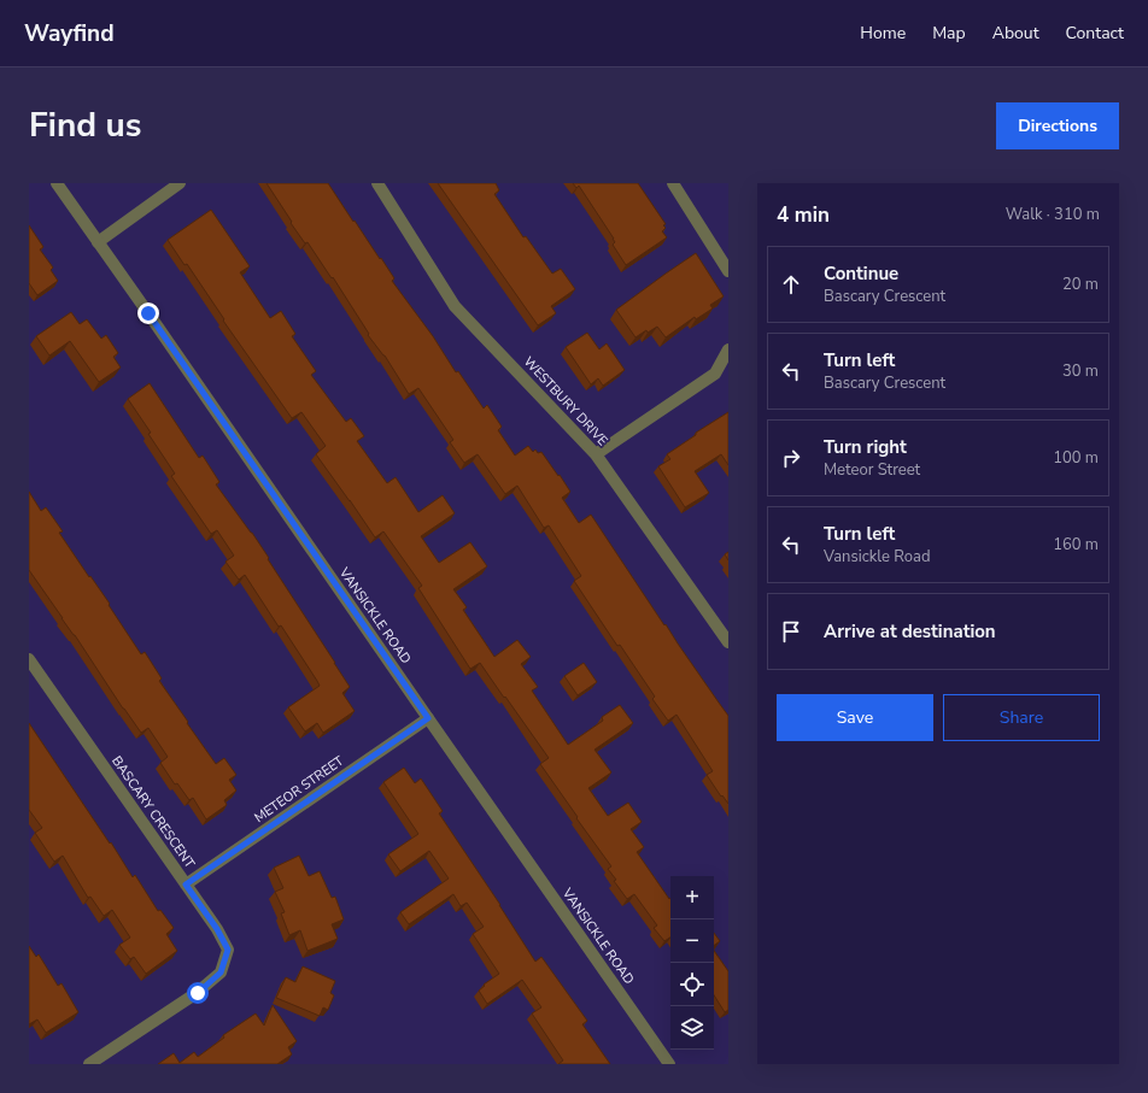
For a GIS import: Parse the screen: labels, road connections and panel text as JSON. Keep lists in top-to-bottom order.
{
  "streets": {
    "street": [
      "WESTBURY DRIVE",
      "VANSICKLE ROAD",
      "METEOR STREET",
      "BASCARY CRESCENT"
    ]
  },
  "crossings": [
    ["VANSICKLE ROAD", "METEOR STREET"],
    ["METEOR STREET", "BASCARY CRESCENT"]
  ],
  "page": {
    "header": "Wayfind",
    "nav": [
      "Home",
      "Map",
      "About",
      "Contact"
    ],
    "title": "Find us",
    "buttons": [
      "Directions",
      ["Save", "Share"]
    ],
    "heading": ["4 min", "Walk · 310 m"],
    "list": [
      ["Continue", "Bascary Crescent", "20 m"],
      ["Turn left", "Bascary Crescent", "30 m"],
      ["Turn right", "Meteor Street", "100 m"],
      ["Turn left", "Vansickle Road", "160 m"],
      "Arrive at destination"
    ],
    "map_buttons": ["+", "−"]
  }
}
